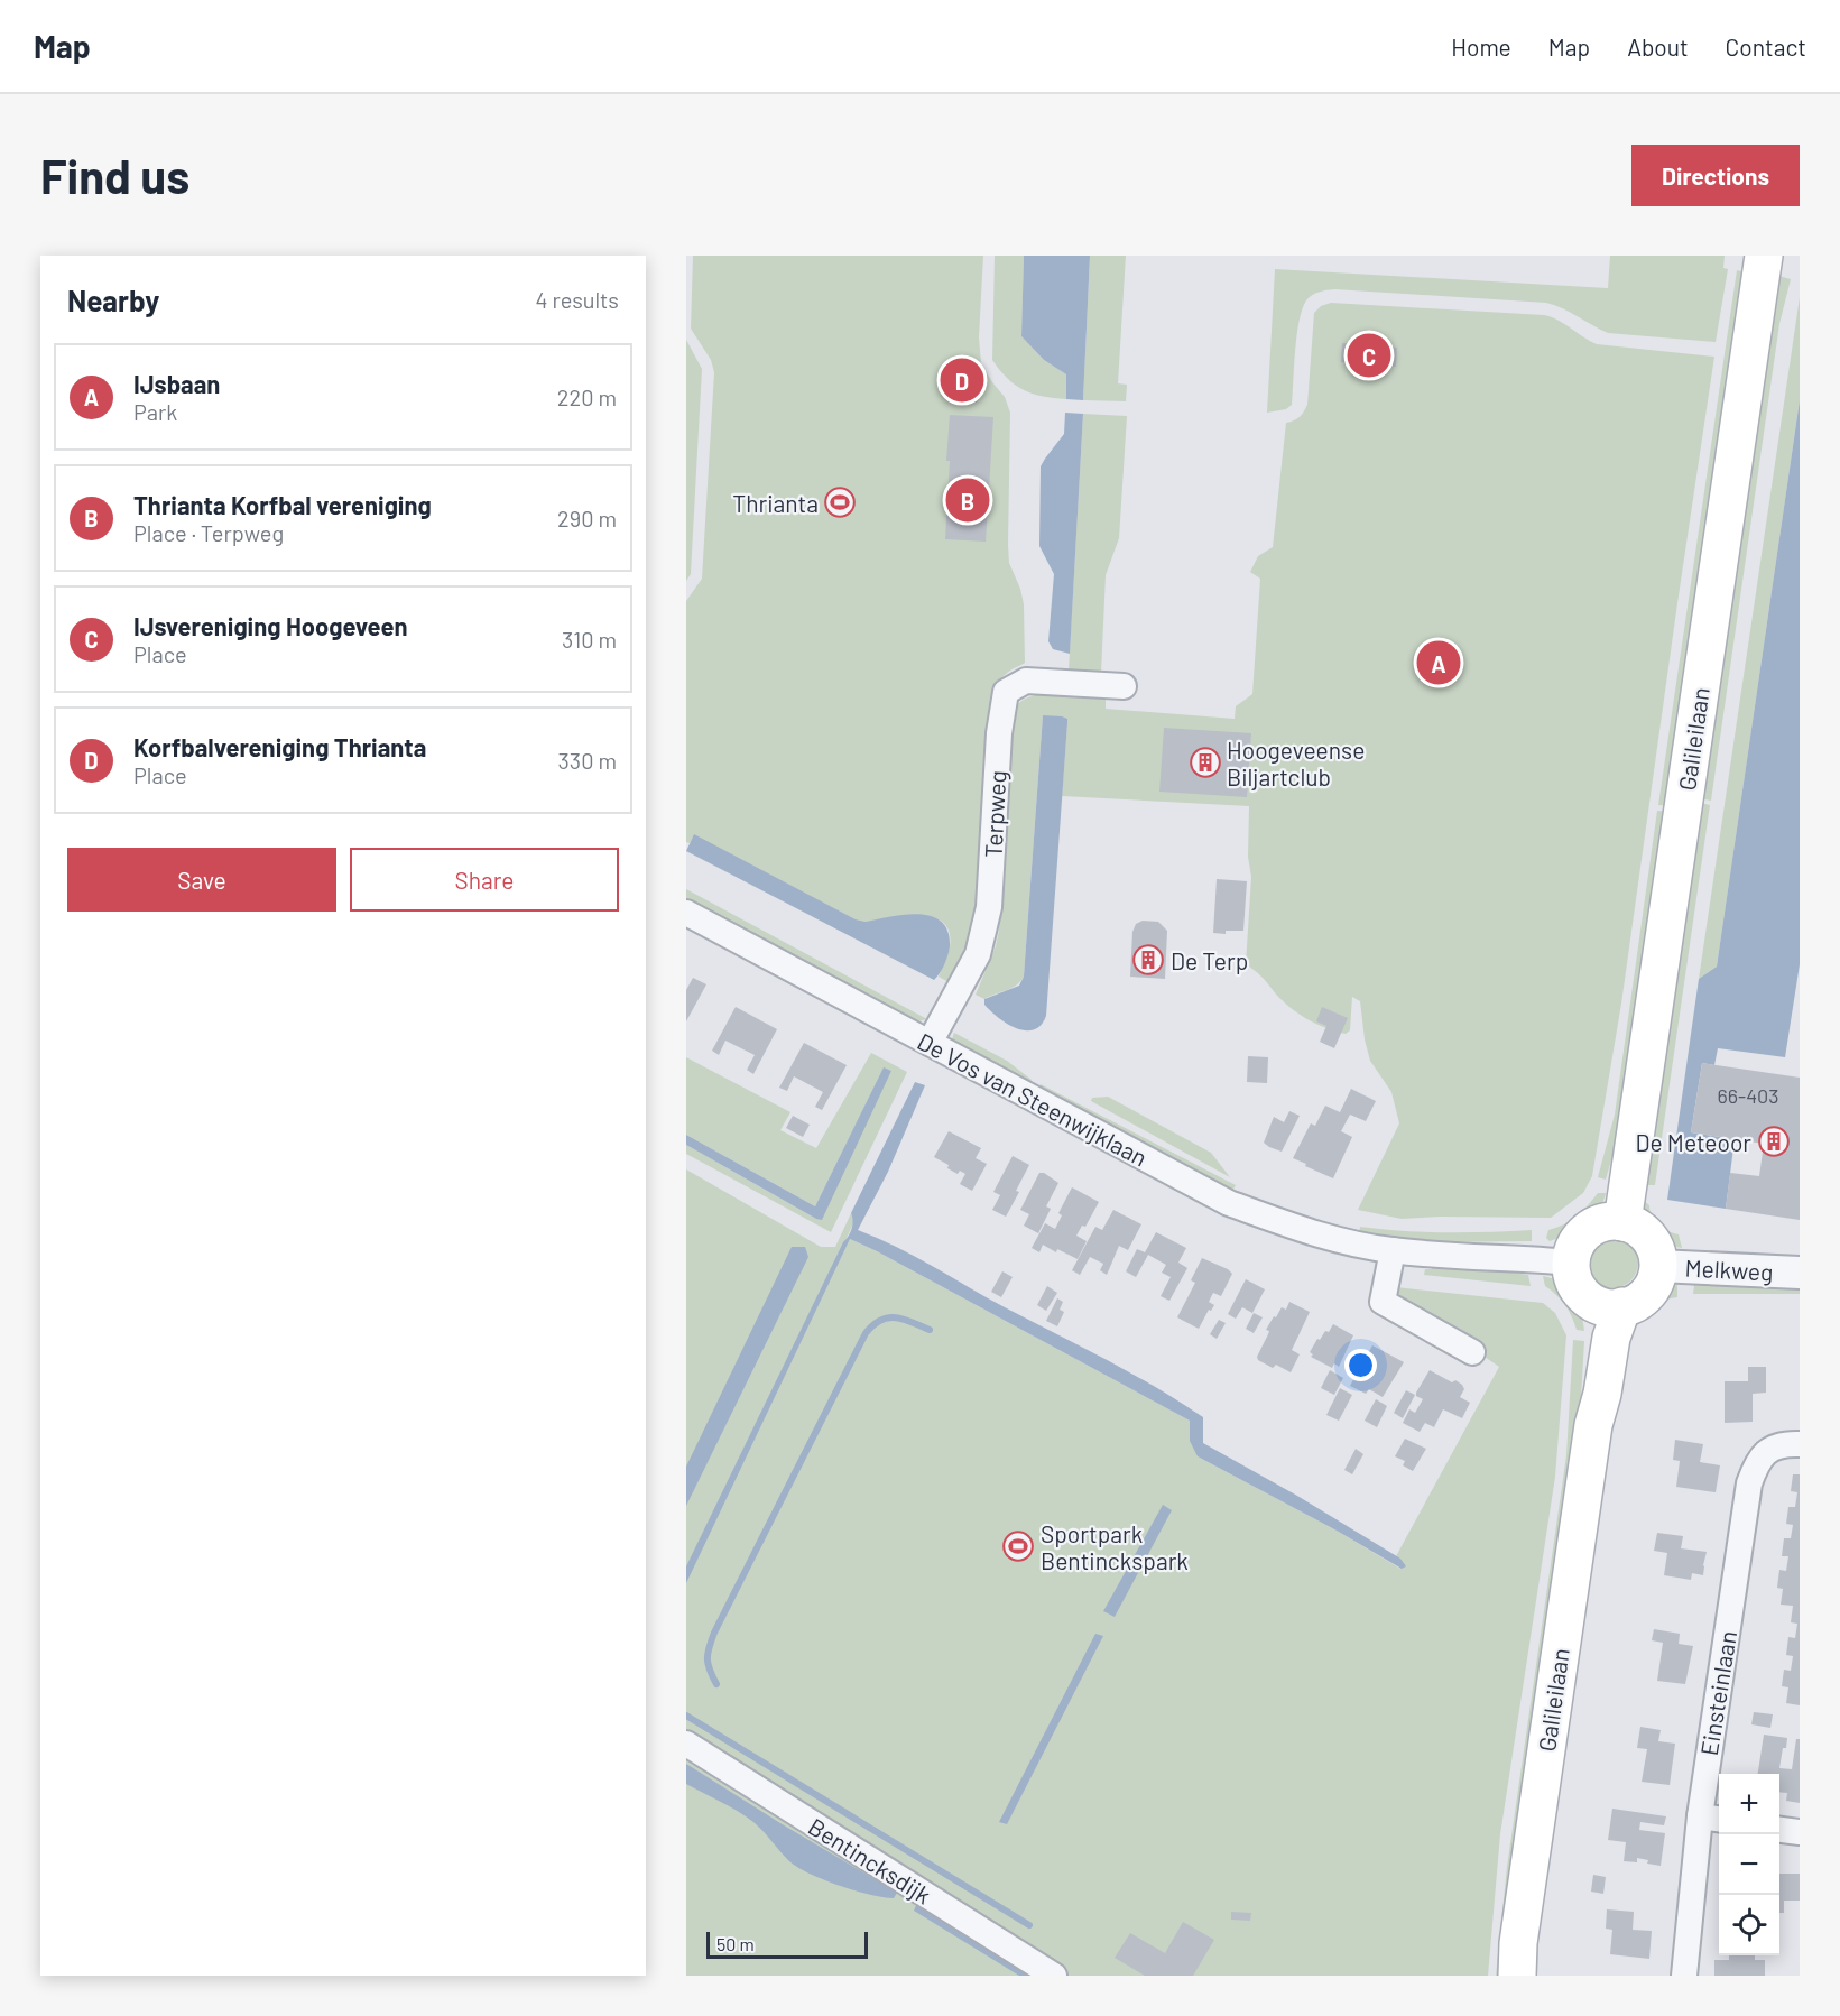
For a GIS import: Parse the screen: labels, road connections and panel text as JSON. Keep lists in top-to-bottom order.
{
  "streets": {
    "main road": ["Galileilaan"],
    "street": [
      "Terpweg",
      "De Vos van Steenwijklaan",
      "Melkweg",
      "Einsteinlaan",
      "Bentincksdijk"
    ]
  },
  "crossings": [
    ["Galileilaan", "De Vos van Steenwijklaan"],
    ["Galileilaan", "Melkweg"],
    ["Terpweg", "De Vos van Steenwijklaan"],
    ["De Vos van Steenwijklaan", "Melkweg"]
  ],
  "places": {
    "sports": ["Thrianta", "Sportpark Bentinckspark"],
    "building": ["Hoogeveense Biljartclub", "De Terp", "De Meteoor"]
  },
  "house_numbers": ["66-403"],
  "scale_bar": "50 m",
  "page": {
    "header": "Map",
    "nav": [
      "Home",
      "Map",
      "About",
      "Contact"
    ],
    "buttons": [
      "Directions",
      ["Save", "Share"]
    ],
    "title": "Find us",
    "heading": ["Nearby", "4 results"],
    "pins": [
      "C",
      "D",
      "B",
      "A"
    ],
    "list": [
      {
        "mark": "A",
        "name": "IJsbaan",
        "note": "Park",
        "value": "220 m"
      },
      {
        "mark": "B",
        "name": "Thrianta Korfbal vereniging",
        "note": "Place · Terpweg",
        "value": "290 m"
      },
      {
        "mark": "C",
        "name": "IJsvereniging Hoogeveen",
        "note": "Place",
        "value": "310 m"
      },
      {
        "mark": "D",
        "name": "Korfbalvereniging Thrianta",
        "note": "Place",
        "value": "330 m"
      }
    ],
    "map_buttons": ["+", "−"],
    "scale": "50 m"
  }
}
